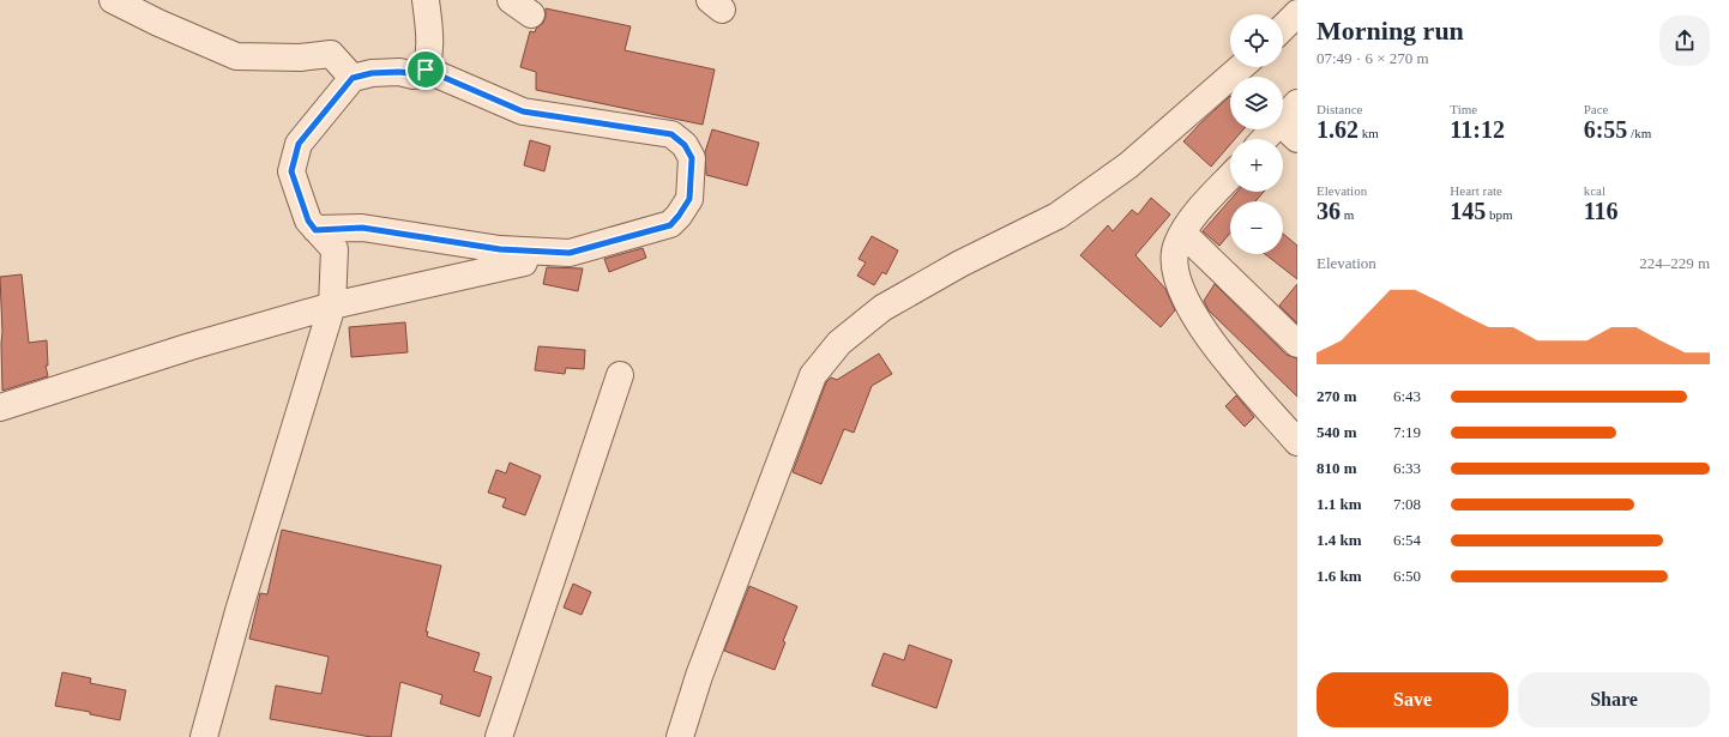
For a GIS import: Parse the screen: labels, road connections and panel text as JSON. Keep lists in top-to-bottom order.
{
  "page": {
    "heading": ["Morning run", "07:49 · 6 × 270 m"],
    "map_buttons": ["+", "−"],
    "stats": [
      ["Distance", "1.62 km"],
      ["Time", "11:12"],
      ["Pace", "6:55 /km"],
      ["Elevation", "36 m"],
      ["Heart rate", "145 bpm"],
      ["kcal", "116"]
    ],
    "chart": ["Elevation", "224–229 m"],
    "list": [
      {
        "name": "270 m",
        "note": "6:43"
      },
      {
        "name": "540 m",
        "note": "7:19"
      },
      {
        "name": "810 m",
        "note": "6:33"
      },
      {
        "name": "1.1 km",
        "note": "7:08"
      },
      {
        "name": "1.4 km",
        "note": "6:54"
      },
      {
        "name": "1.6 km",
        "note": "6:50"
      }
    ],
    "buttons": ["Save", "Share"]
  }
}
